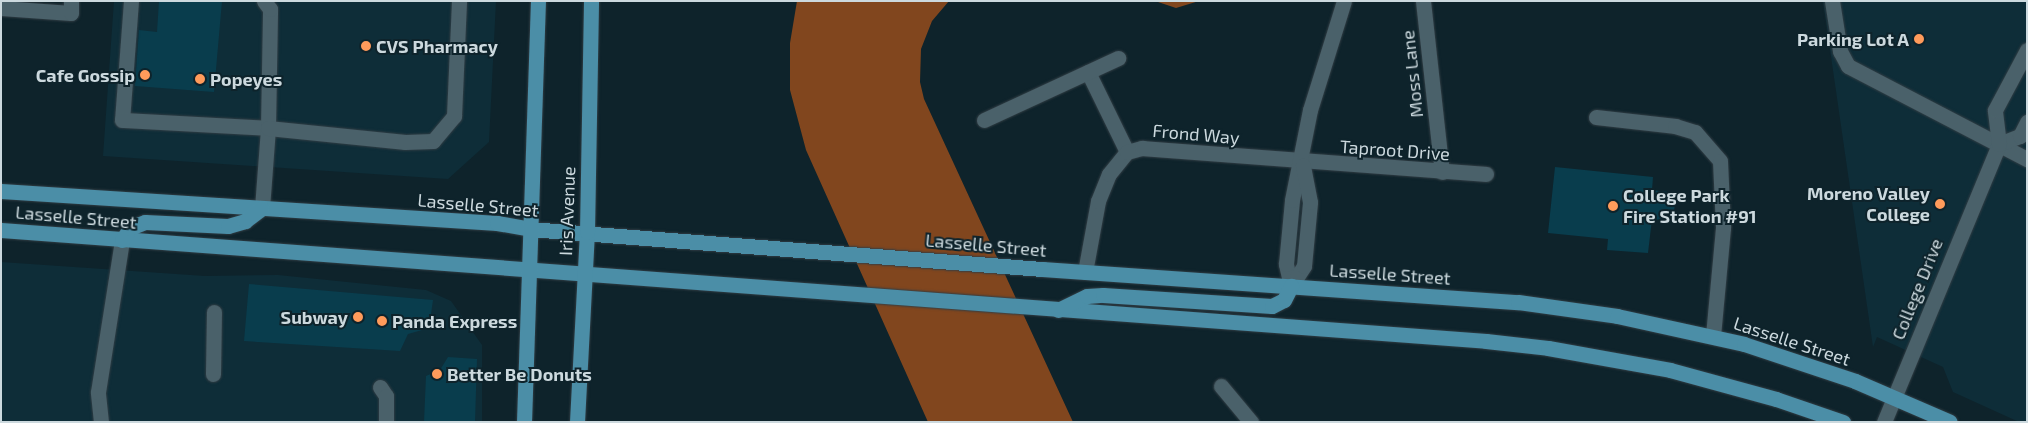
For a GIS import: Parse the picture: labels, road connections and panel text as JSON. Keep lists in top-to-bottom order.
{
  "streets": {
    "main road": ["Lasselle Street", "Iris Avenue"],
    "street": [
      "Moss Lane",
      "Frond Way",
      "Taproot Drive",
      "College Drive"
    ]
  },
  "crossings": [
    ["Moss Lane", "Taproot Drive"],
    ["Frond Way", "Taproot Drive"],
    ["Lasselle Street", "Iris Avenue"],
    ["Lasselle Street", "College Drive"]
  ],
  "places": [
    "Parking Lot A",
    "CVS Pharmacy",
    "Cafe Gossip",
    "Popeyes",
    "Moreno Valley College",
    "College Park Fire Station #91",
    "Subway",
    "Panda Express",
    "Better Be Donuts"
  ]
}
